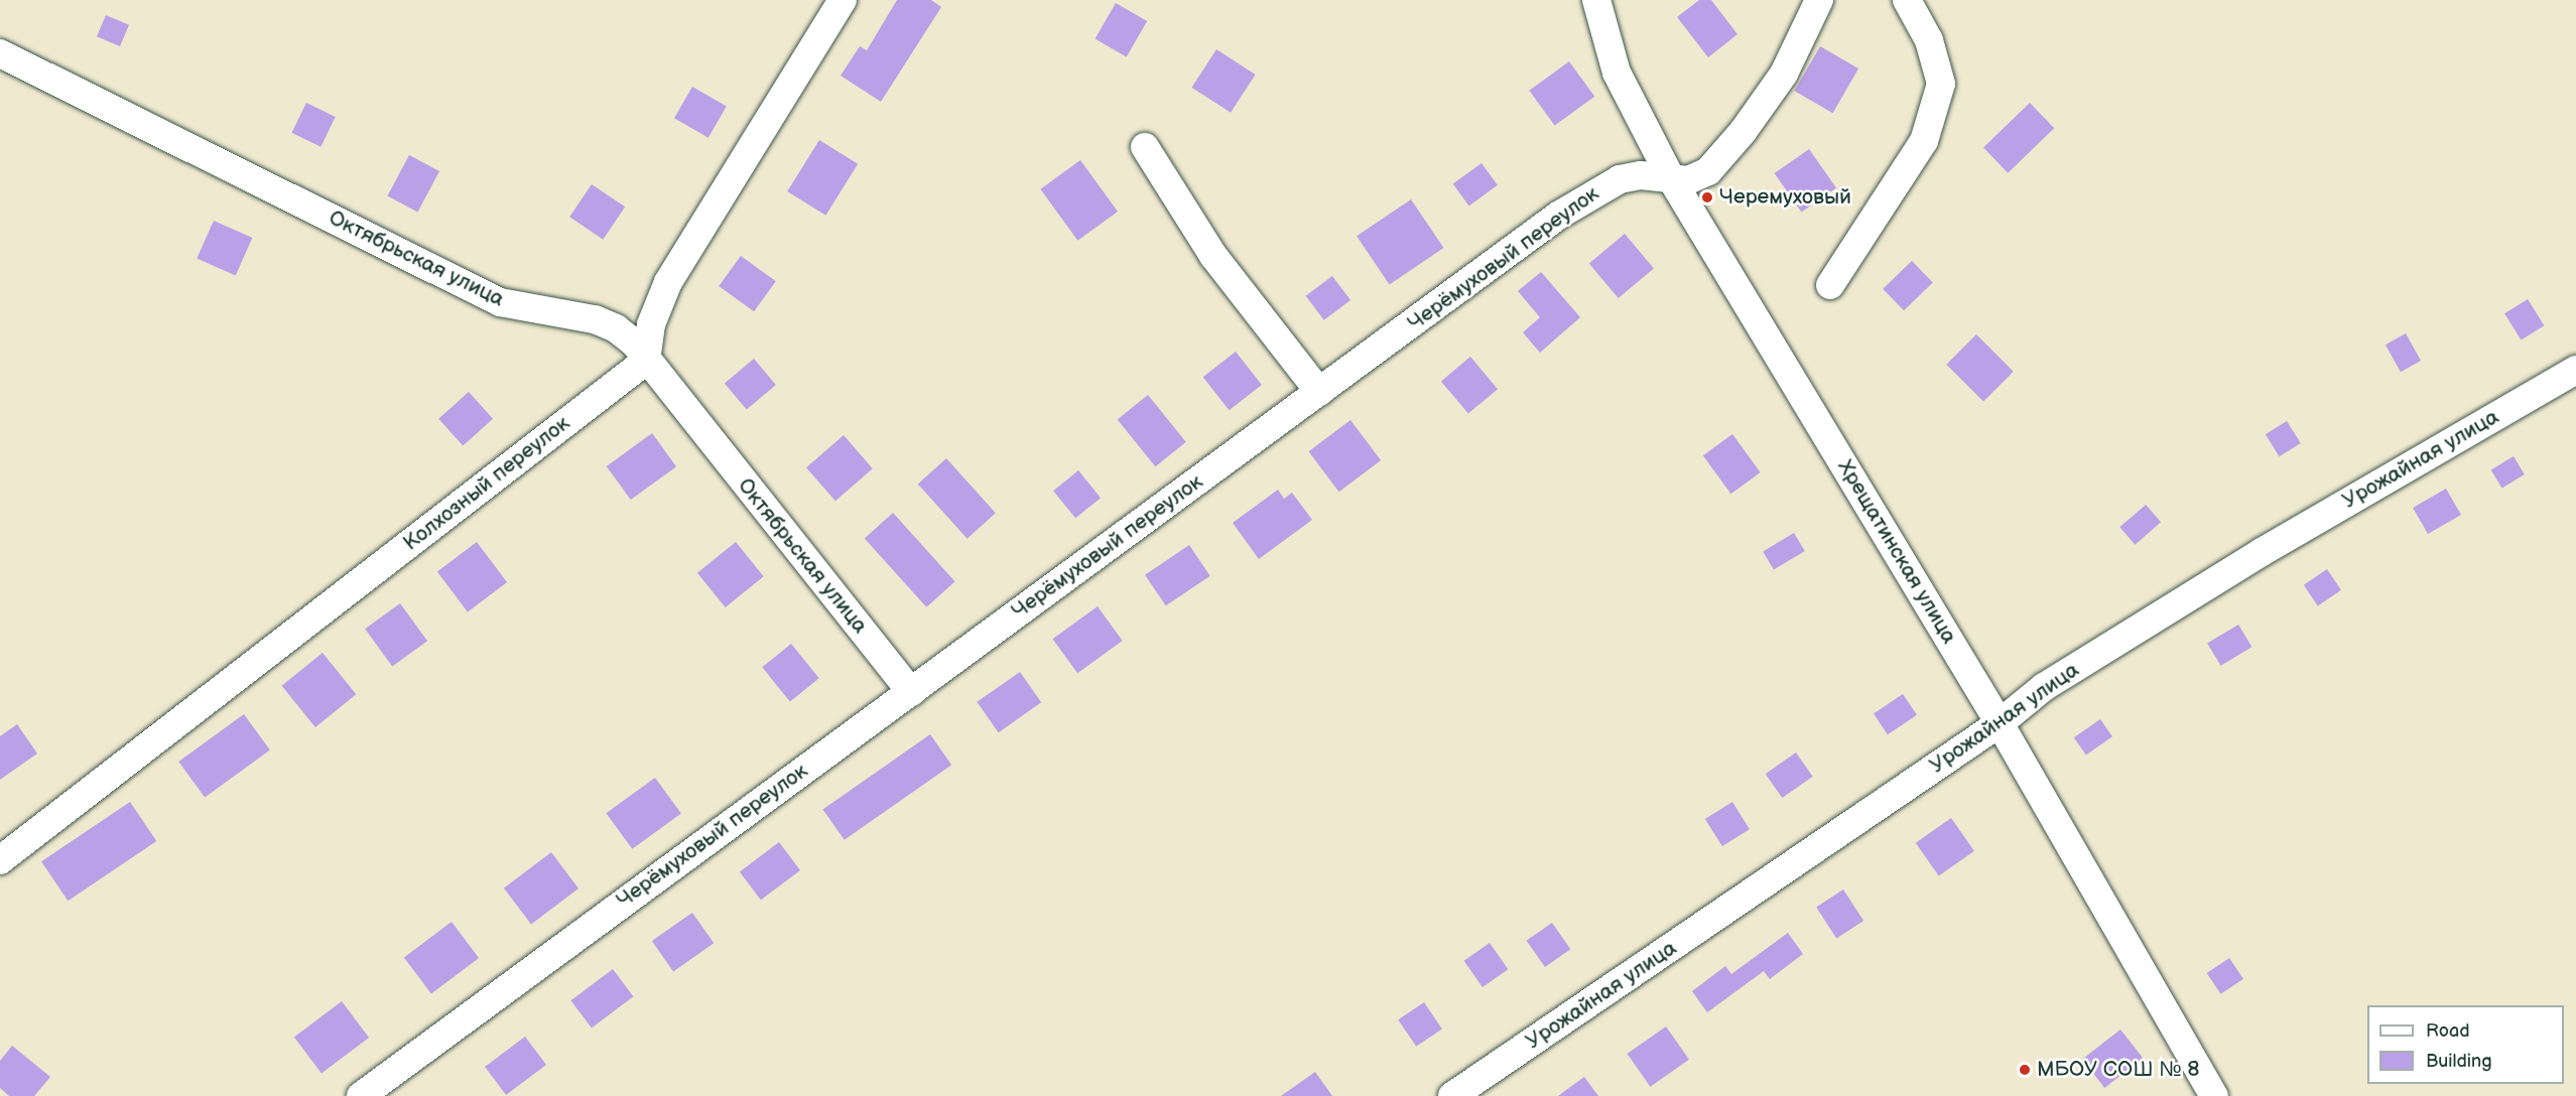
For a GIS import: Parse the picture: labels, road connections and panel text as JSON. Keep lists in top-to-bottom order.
{
  "streets": {
    "street": [
      "Октябрьская улица",
      "Черёмуховый переулок",
      "Урожайная улица",
      "Колхозный переулок",
      "Хрещатинская улица"
    ]
  },
  "crossings": [
    ["Октябрьская улица", "Черёмуховый переулок"],
    ["Октябрьская улица", "Колхозный переулок"],
    ["Черёмуховый переулок", "Хрещатинская улица"],
    ["Урожайная улица", "Хрещатинская улица"]
  ],
  "places": ["Черемуховый", "МБОУ СОШ № 8"],
  "legend": ["Road", "Building"]
}
